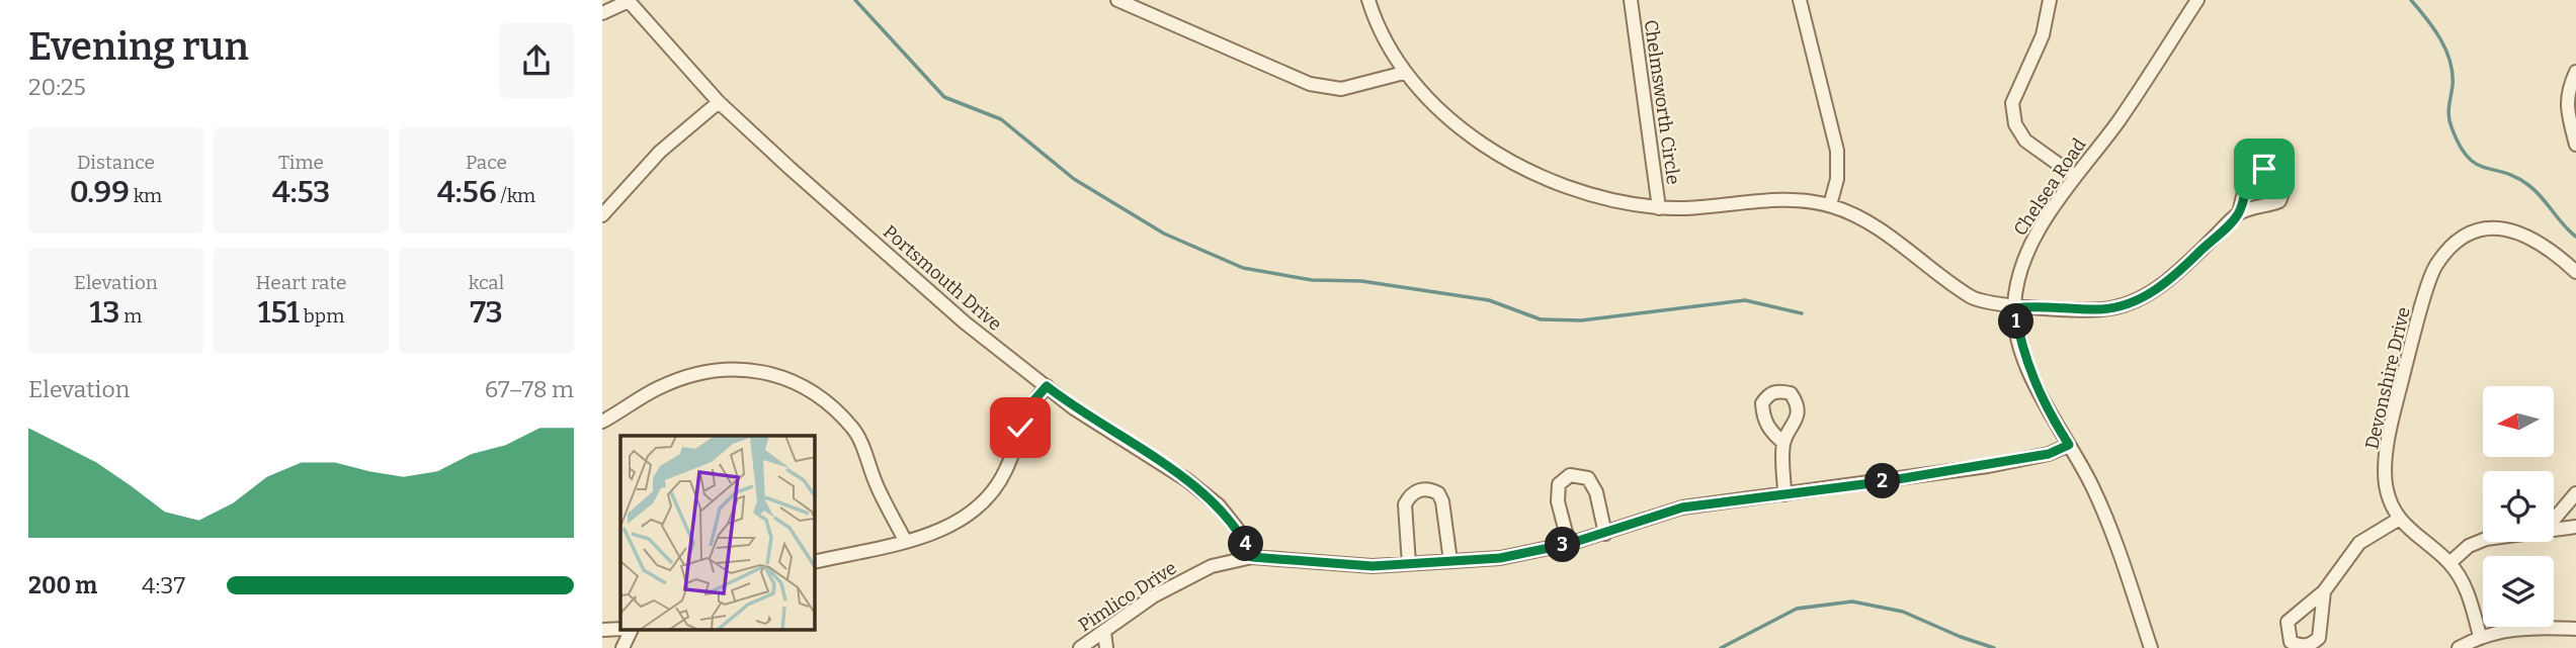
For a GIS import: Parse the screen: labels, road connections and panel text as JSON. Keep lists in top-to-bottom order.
{
  "streets": {
    "street": [
      "Chelmsworth Circle",
      "Chelsea Road",
      "Portsmouth Drive",
      "Devonshire Drive",
      "Pimlico Drive"
    ]
  },
  "crossings": [
    ["Chelsea Road", "Pimlico Drive"],
    ["Portsmouth Drive", "Pimlico Drive"]
  ],
  "north": "left",
  "page": {
    "heading": ["Evening run", "20:25"],
    "stats": [
      ["Distance", "0.99 km"],
      ["Time", "4:53"],
      ["Pace", "4:56 /km"],
      ["Elevation", "13 m"],
      ["Heart rate", "151 bpm"],
      ["kcal", "73"]
    ],
    "pins": [
      "1",
      "2",
      "4",
      "3"
    ],
    "chart": ["Elevation", "67–78 m"],
    "list": [
      {
        "name": "200 m",
        "note": "4:37"
      }
    ]
  }
}
